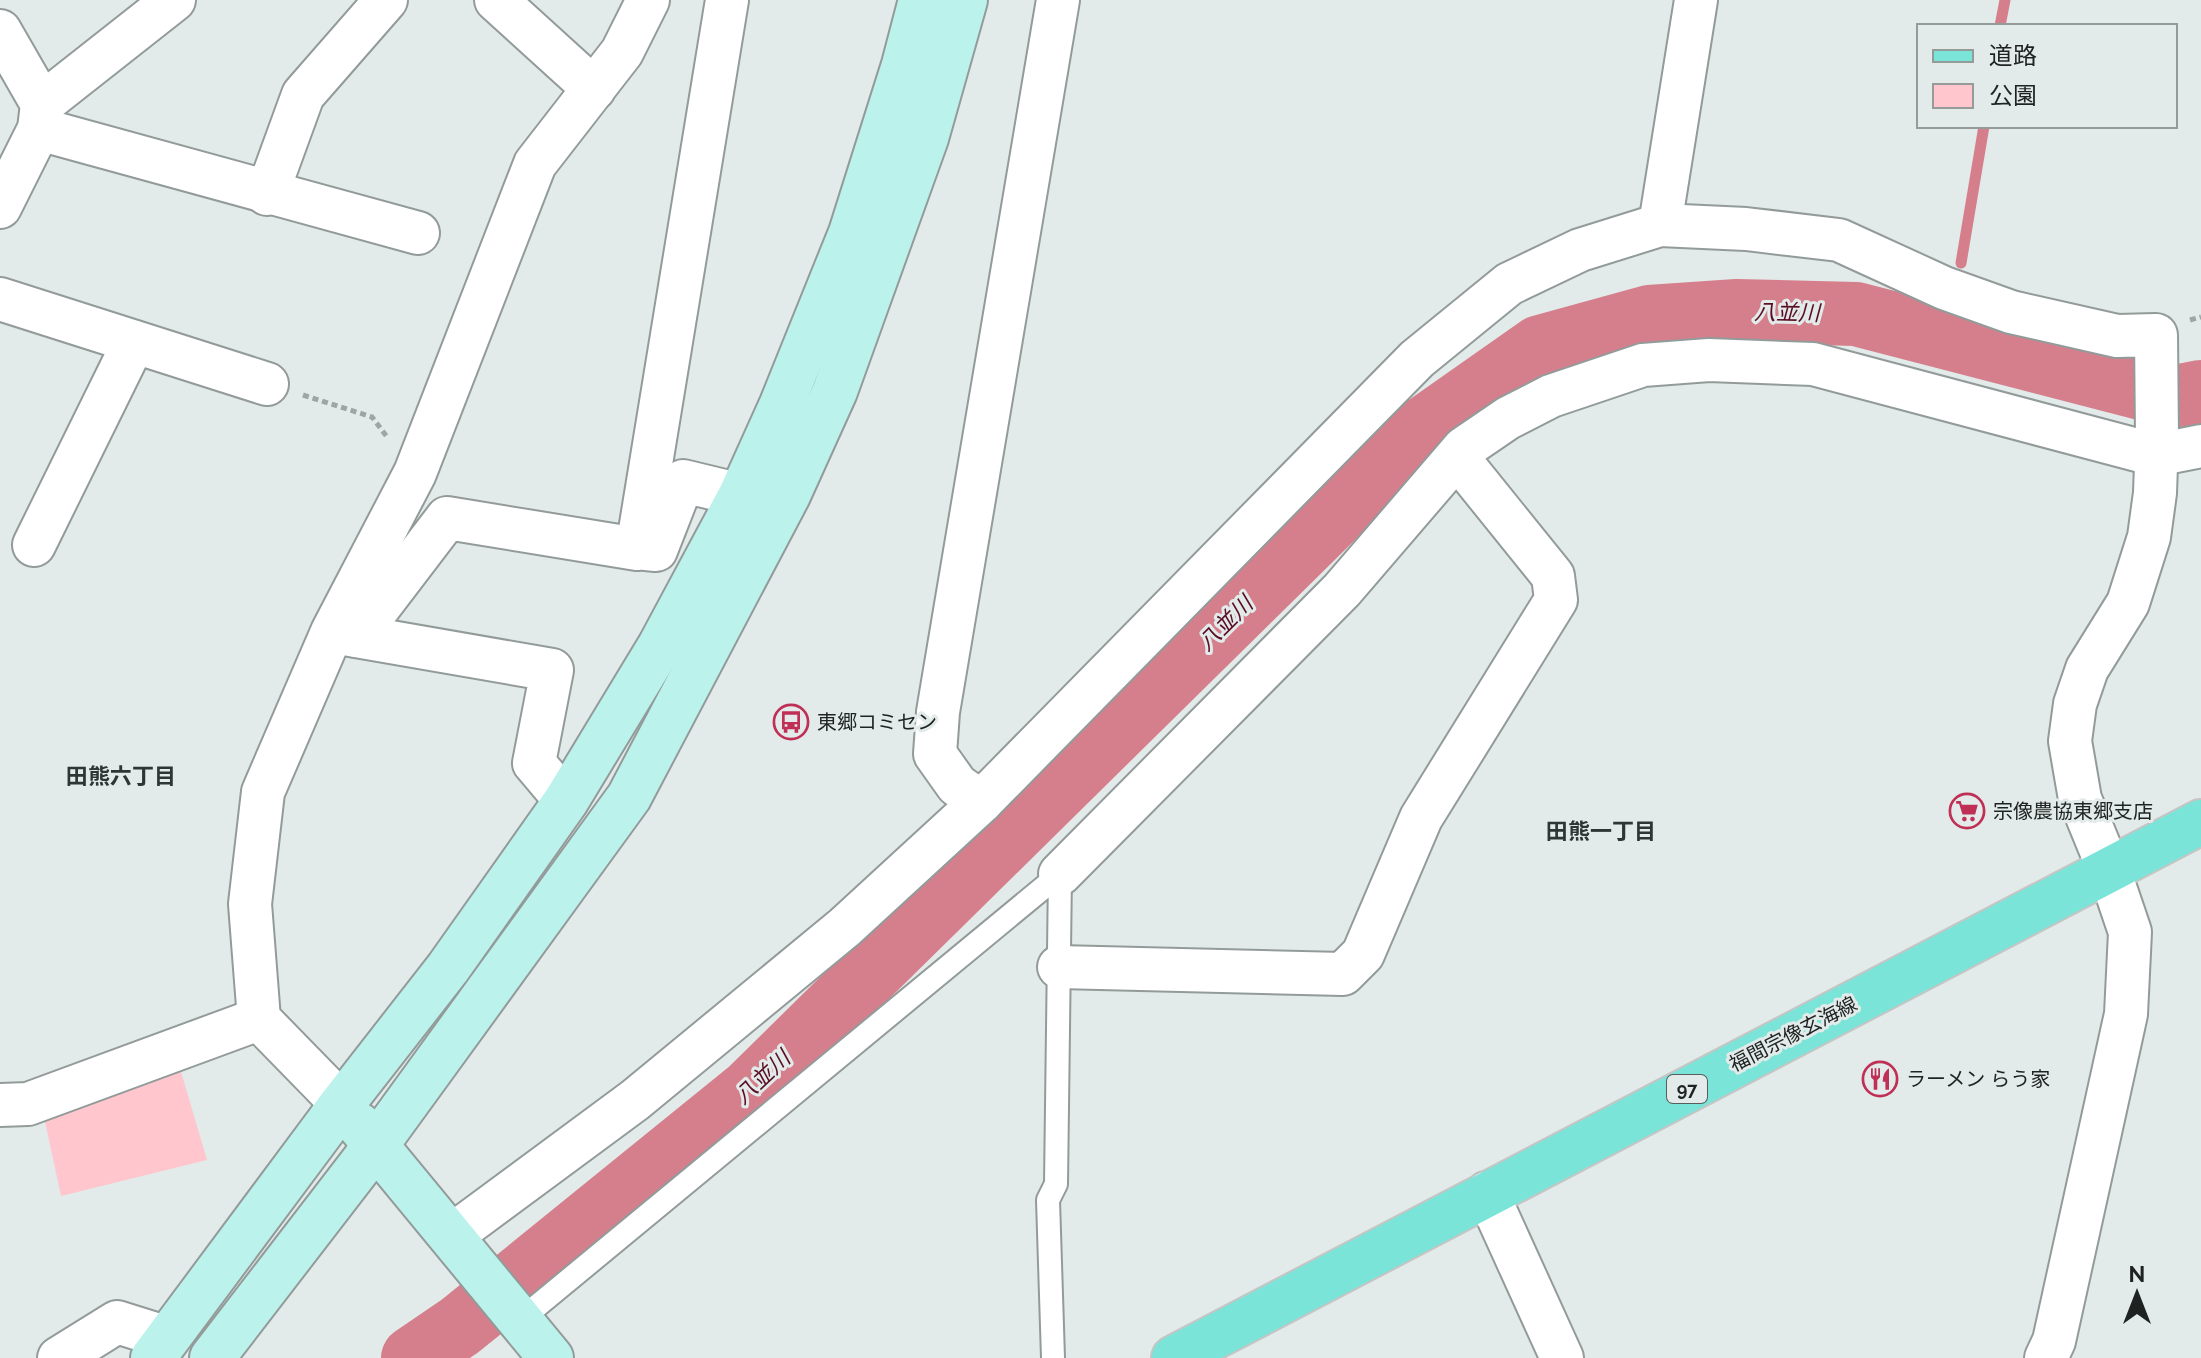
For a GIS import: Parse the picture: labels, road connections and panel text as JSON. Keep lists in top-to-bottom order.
{
  "streets": {
    "main road": ["福間宗像玄海線", "97"]
  },
  "districts": ["田熊六丁目", "田熊一丁目"],
  "water": ["八並川"],
  "places": {
    "bus stop": ["東郷コミセン"],
    "supermarket": ["宗像農協東郷支店"],
    "restaurant": ["ラーメン らう家"]
  },
  "legend": ["道路", "公園"],
  "north": "top"
}
